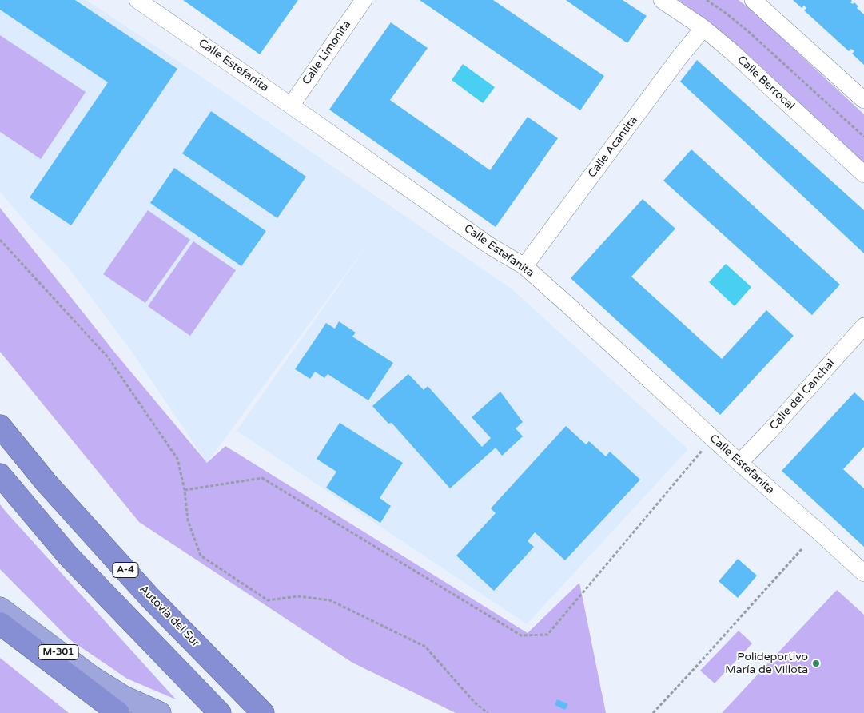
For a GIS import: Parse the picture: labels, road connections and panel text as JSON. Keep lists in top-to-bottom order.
{
  "streets": {
    "highway": ["A-4", "Autovía del Sur", "M-301"],
    "street": [
      "Calle Limonita",
      "Calle Estefanita",
      "Calle Berrocal",
      "Calle Acantita",
      "Calle del Canchal"
    ]
  },
  "crossings": [
    ["Calle Limonita", "Calle Estefanita"],
    ["Calle Estefanita", "Calle Acantita"],
    ["Calle Estefanita", "Calle del Canchal"],
    ["Calle Berrocal", "Calle Acantita"]
  ],
  "places": ["Polideportivo María de Villota"]
}
